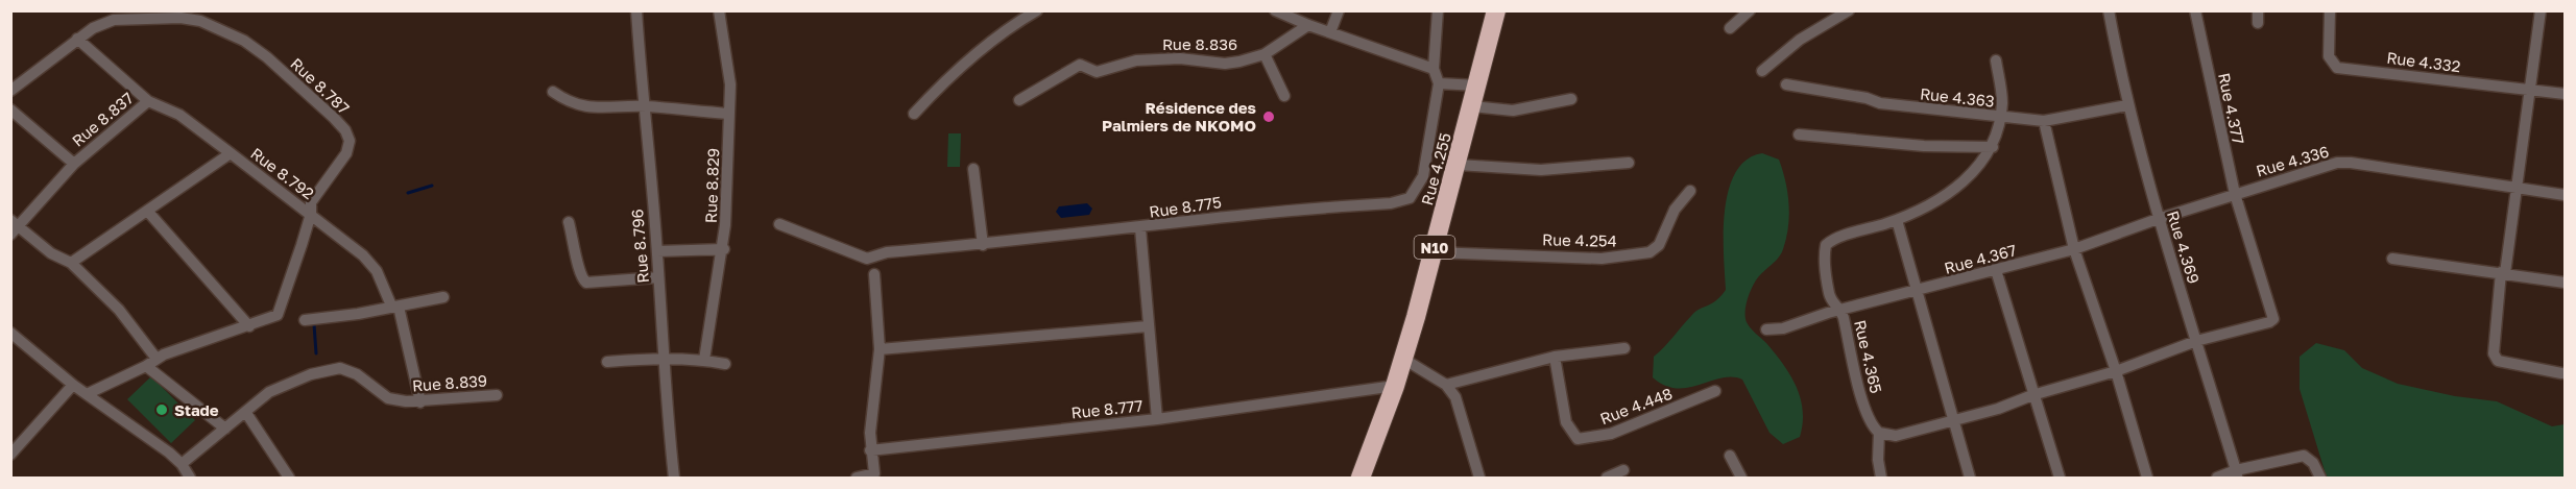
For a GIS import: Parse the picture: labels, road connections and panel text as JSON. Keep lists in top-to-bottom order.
{
  "streets": {
    "highway": ["Rue 4.255", "N10"],
    "street": [
      "Rue 8.836",
      "Rue 4.332",
      "Rue 8.787",
      "Rue 4.363",
      "Rue 4.377",
      "Rue 8.837",
      "Rue 4.336",
      "Rue 8.792",
      "Rue 8.829",
      "Rue 8.775",
      "Rue 4.254",
      "Rue 8.796",
      "Rue 4.369",
      "Rue 4.367",
      "Rue 4.365",
      "Rue 8.839",
      "Rue 4.448",
      "Rue 8.777"
    ]
  },
  "crossings": [
    ["Rue 8.787", "Rue 8.792"],
    ["Rue 4.363", "Rue 4.369"],
    ["Rue 4.363", "Rue 4.365"],
    ["Rue 4.377", "Rue 4.336"],
    ["Rue 4.377", "Rue 4.369"],
    ["Rue 8.837", "Rue 8.792"],
    ["Rue 4.336", "Rue 4.369"],
    ["Rue 4.336", "Rue 4.367"],
    ["Rue 4.255", "Rue 4.254"],
    ["Rue 8.792", "Rue 8.839"],
    ["Rue 8.775", "Rue 8.777"],
    ["Rue 4.367", "Rue 4.365"]
  ],
  "places": ["Résidence des Palmiers de NKOMO", "Stade"]
}
